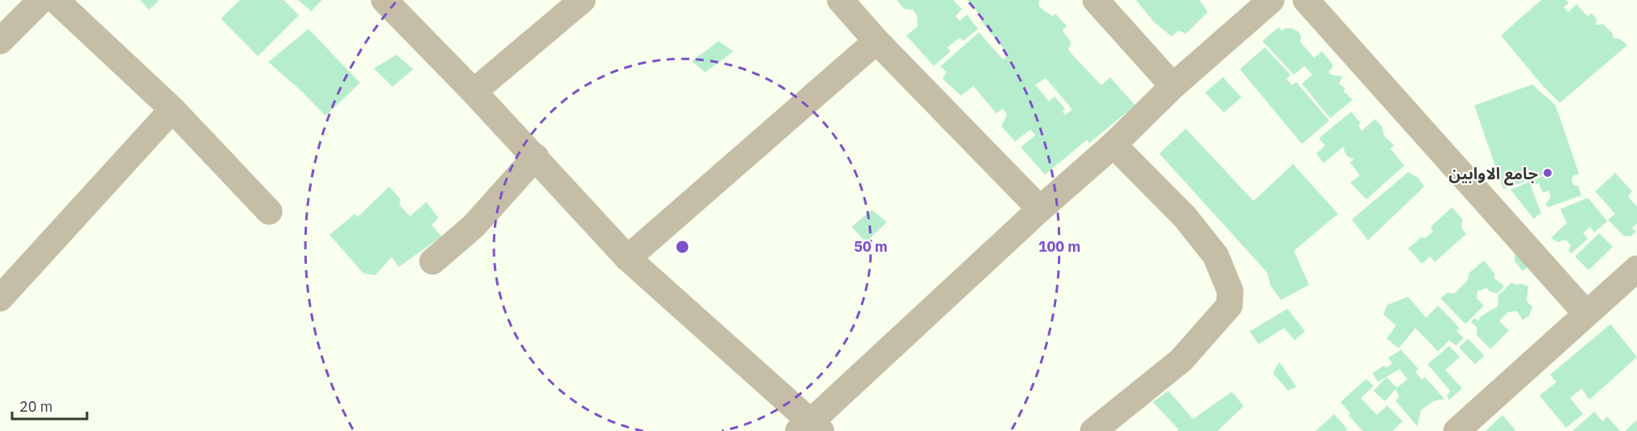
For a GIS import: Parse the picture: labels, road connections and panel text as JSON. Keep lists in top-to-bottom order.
{
  "places": ["جامع الاوابين"],
  "scale_bar": "20 m",
  "rings": ["50 m", "100 m"]
}
